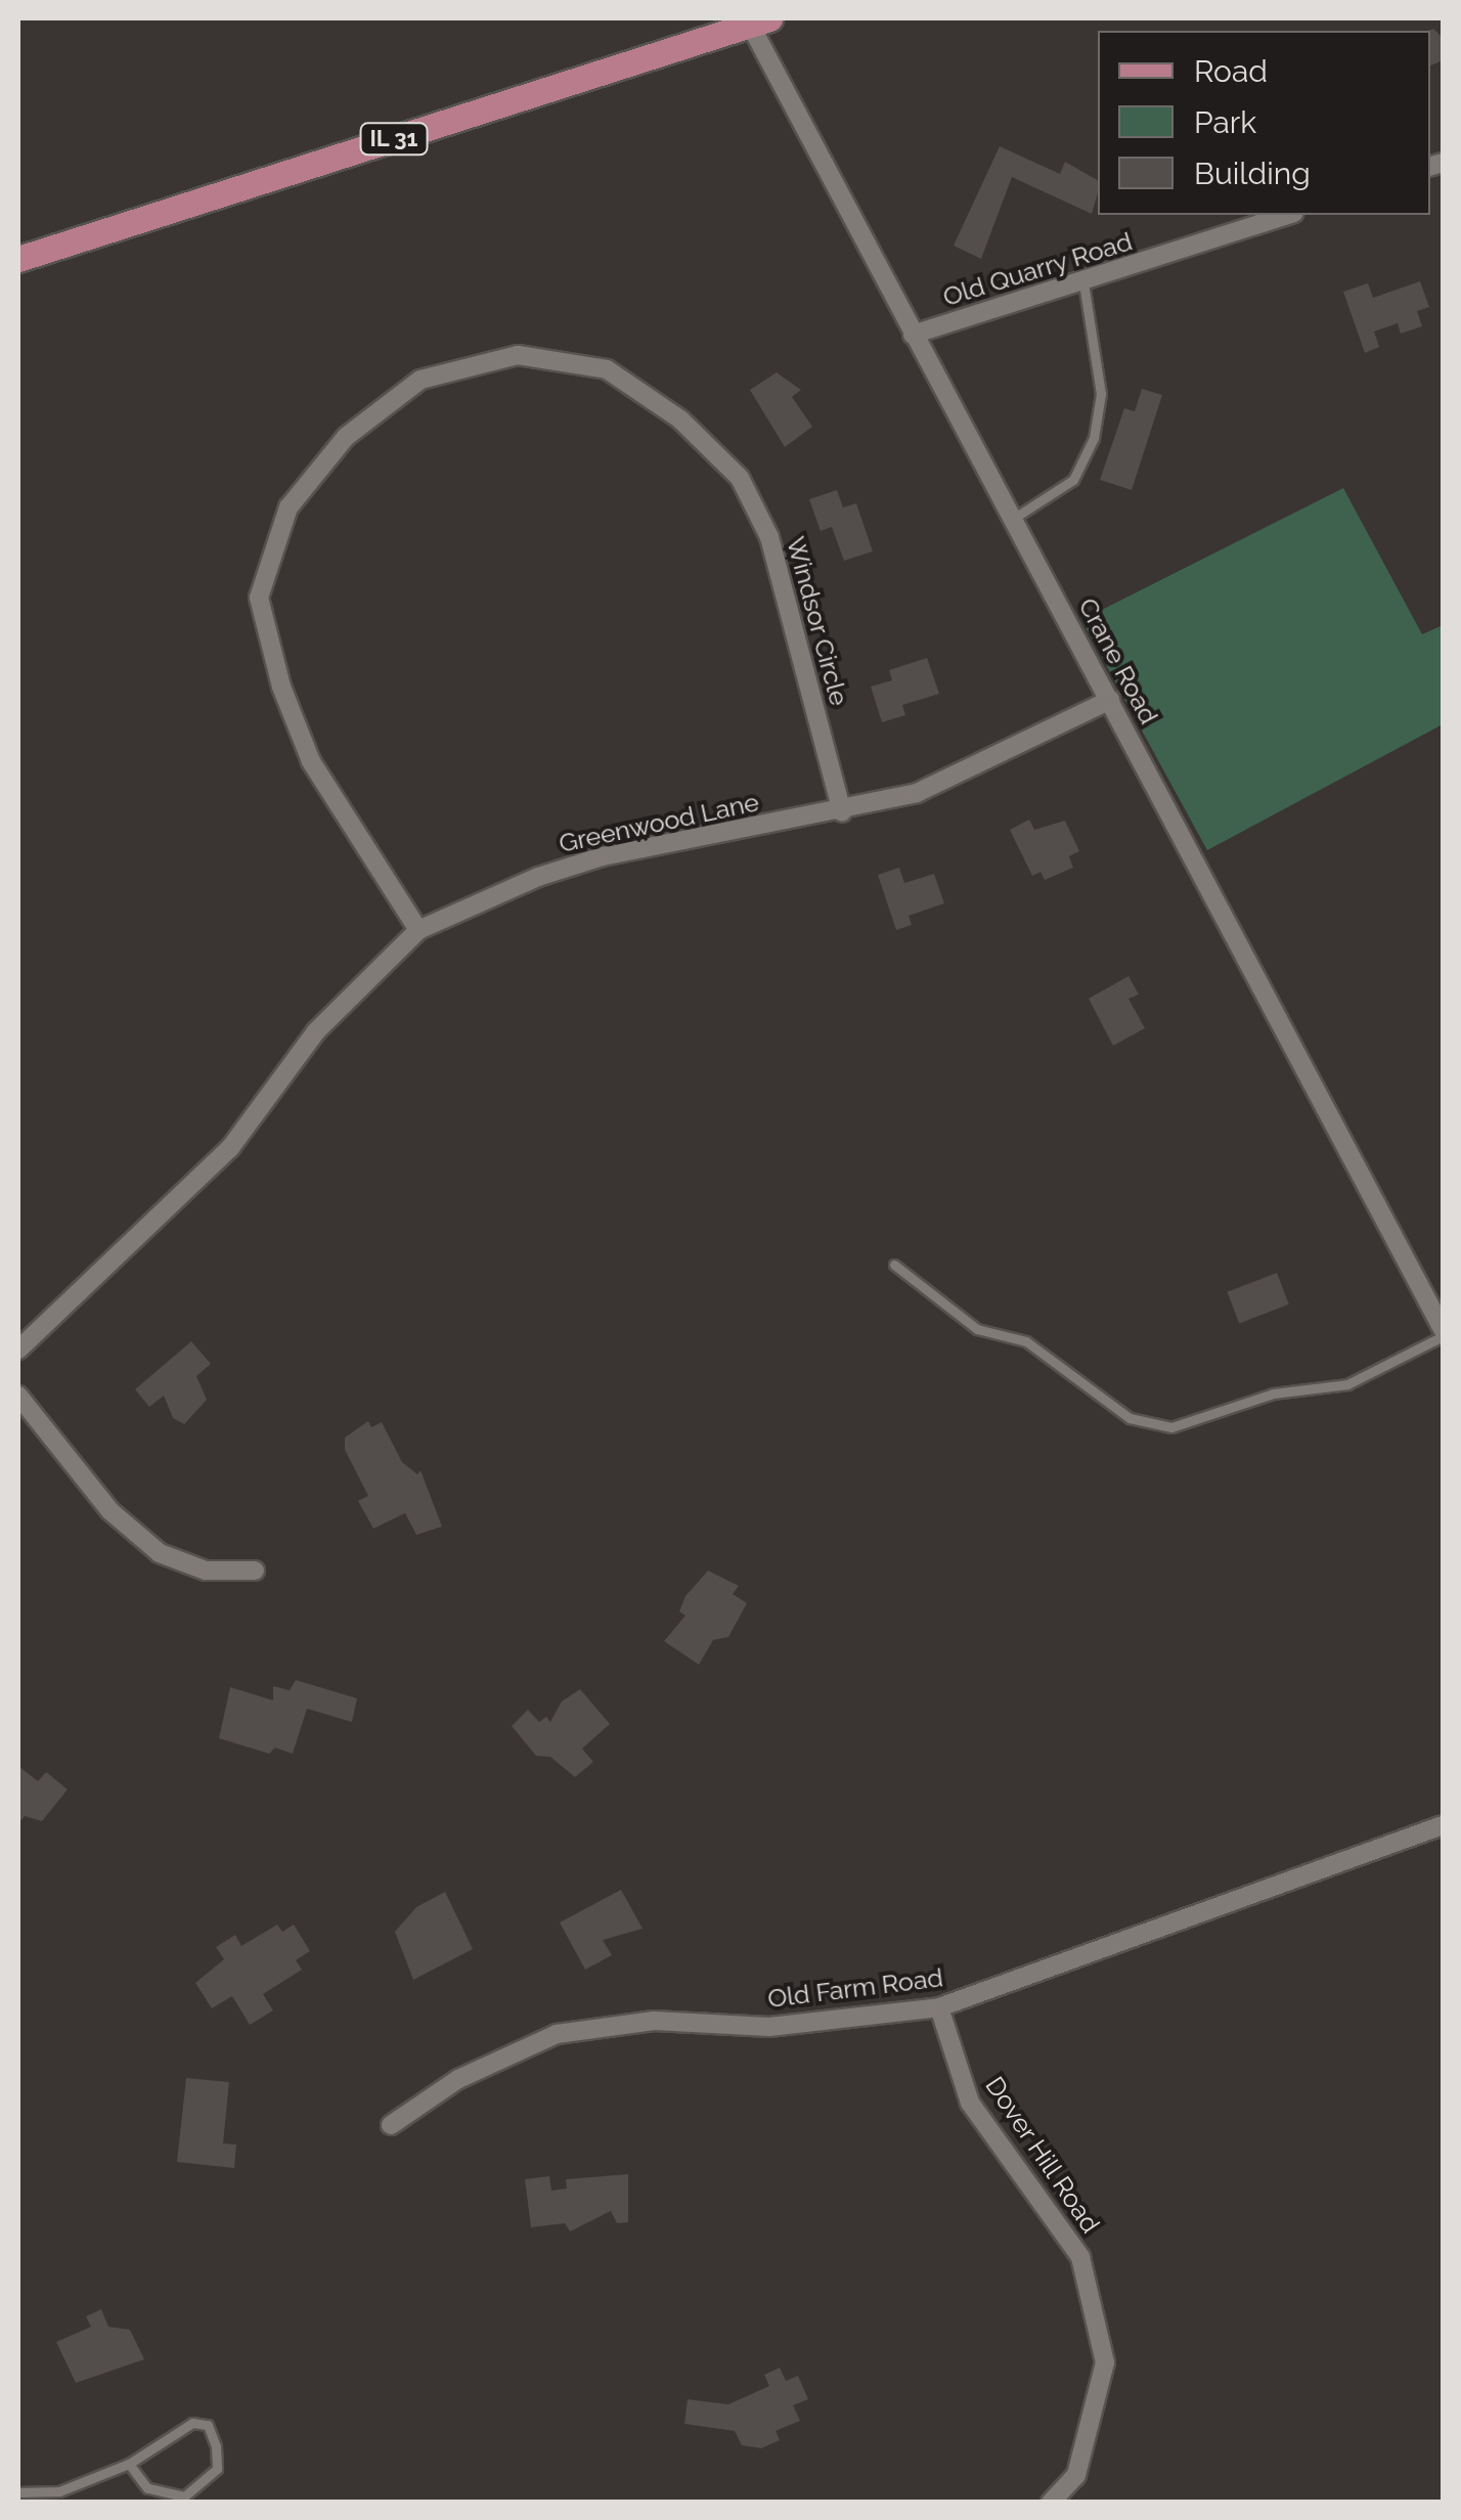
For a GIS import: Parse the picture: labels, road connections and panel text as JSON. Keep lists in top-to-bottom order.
{
  "streets": {
    "main road": ["IL 31"],
    "street": [
      "Old Quarry Road",
      "Windsor Circle",
      "Crane Road",
      "Greenwood Lane",
      "Old Farm Road",
      "Dover Hill Road"
    ]
  },
  "crossings": [
    ["IL 31", "Crane Road"],
    ["Old Quarry Road", "Crane Road"],
    ["Windsor Circle", "Greenwood Lane"],
    ["Crane Road", "Greenwood Lane"],
    ["Old Farm Road", "Dover Hill Road"]
  ],
  "legend": ["Road", "Park", "Building"]
}
